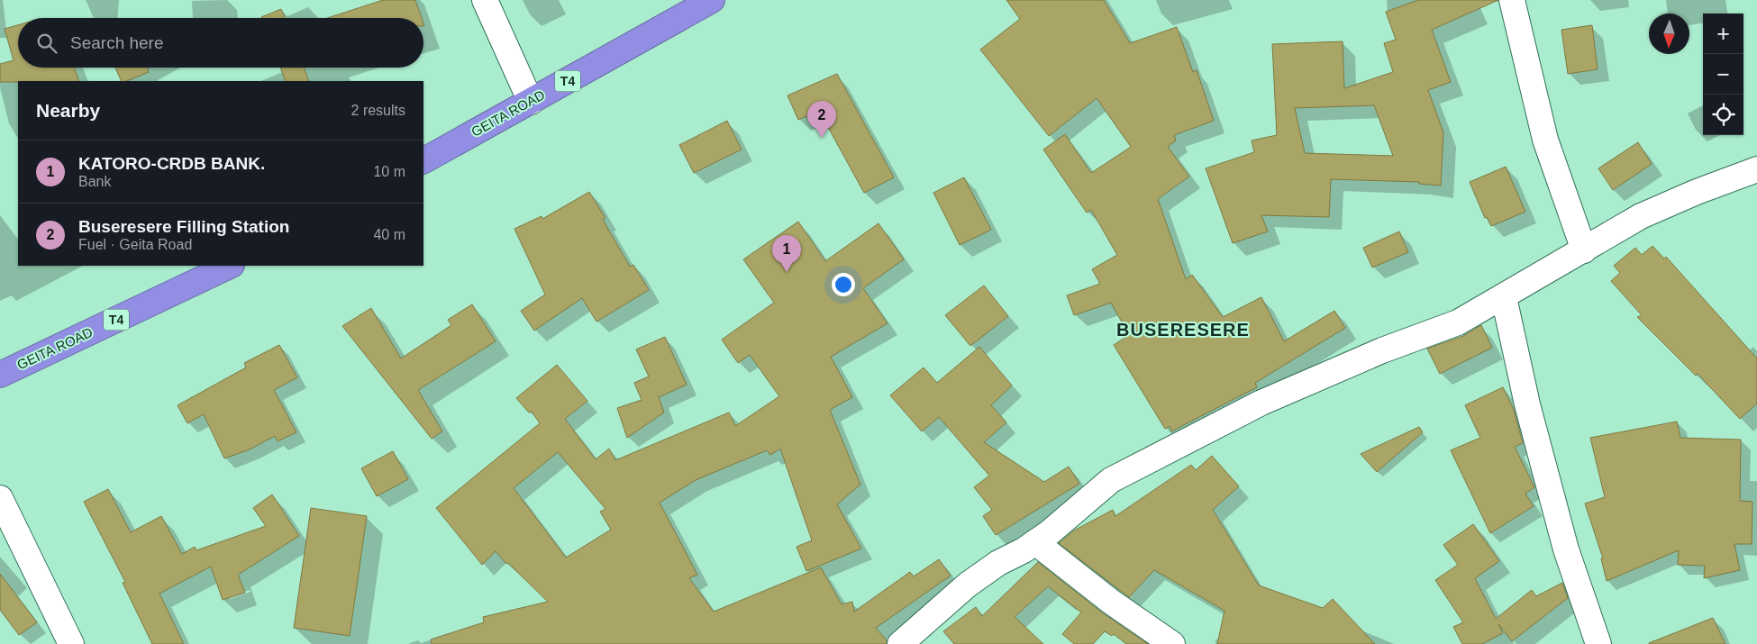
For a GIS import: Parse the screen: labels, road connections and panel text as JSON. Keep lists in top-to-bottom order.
{
  "streets": {
    "highway": ["T4", "GEITA ROAD"]
  },
  "districts": ["BUSERESERE"],
  "north": "bottom",
  "page": {
    "map_buttons": ["+", "−"],
    "search": "Search here",
    "heading": ["Nearby", "2 results"],
    "pins": ["2", "1"],
    "list": [
      {
        "mark": "1",
        "name": "KATORO-CRDB BANK.",
        "note": "Bank",
        "value": "10 m"
      },
      {
        "mark": "2",
        "name": "Buseresere Filling Station",
        "note": "Fuel · Geita Road",
        "value": "40 m"
      }
    ]
  }
}
